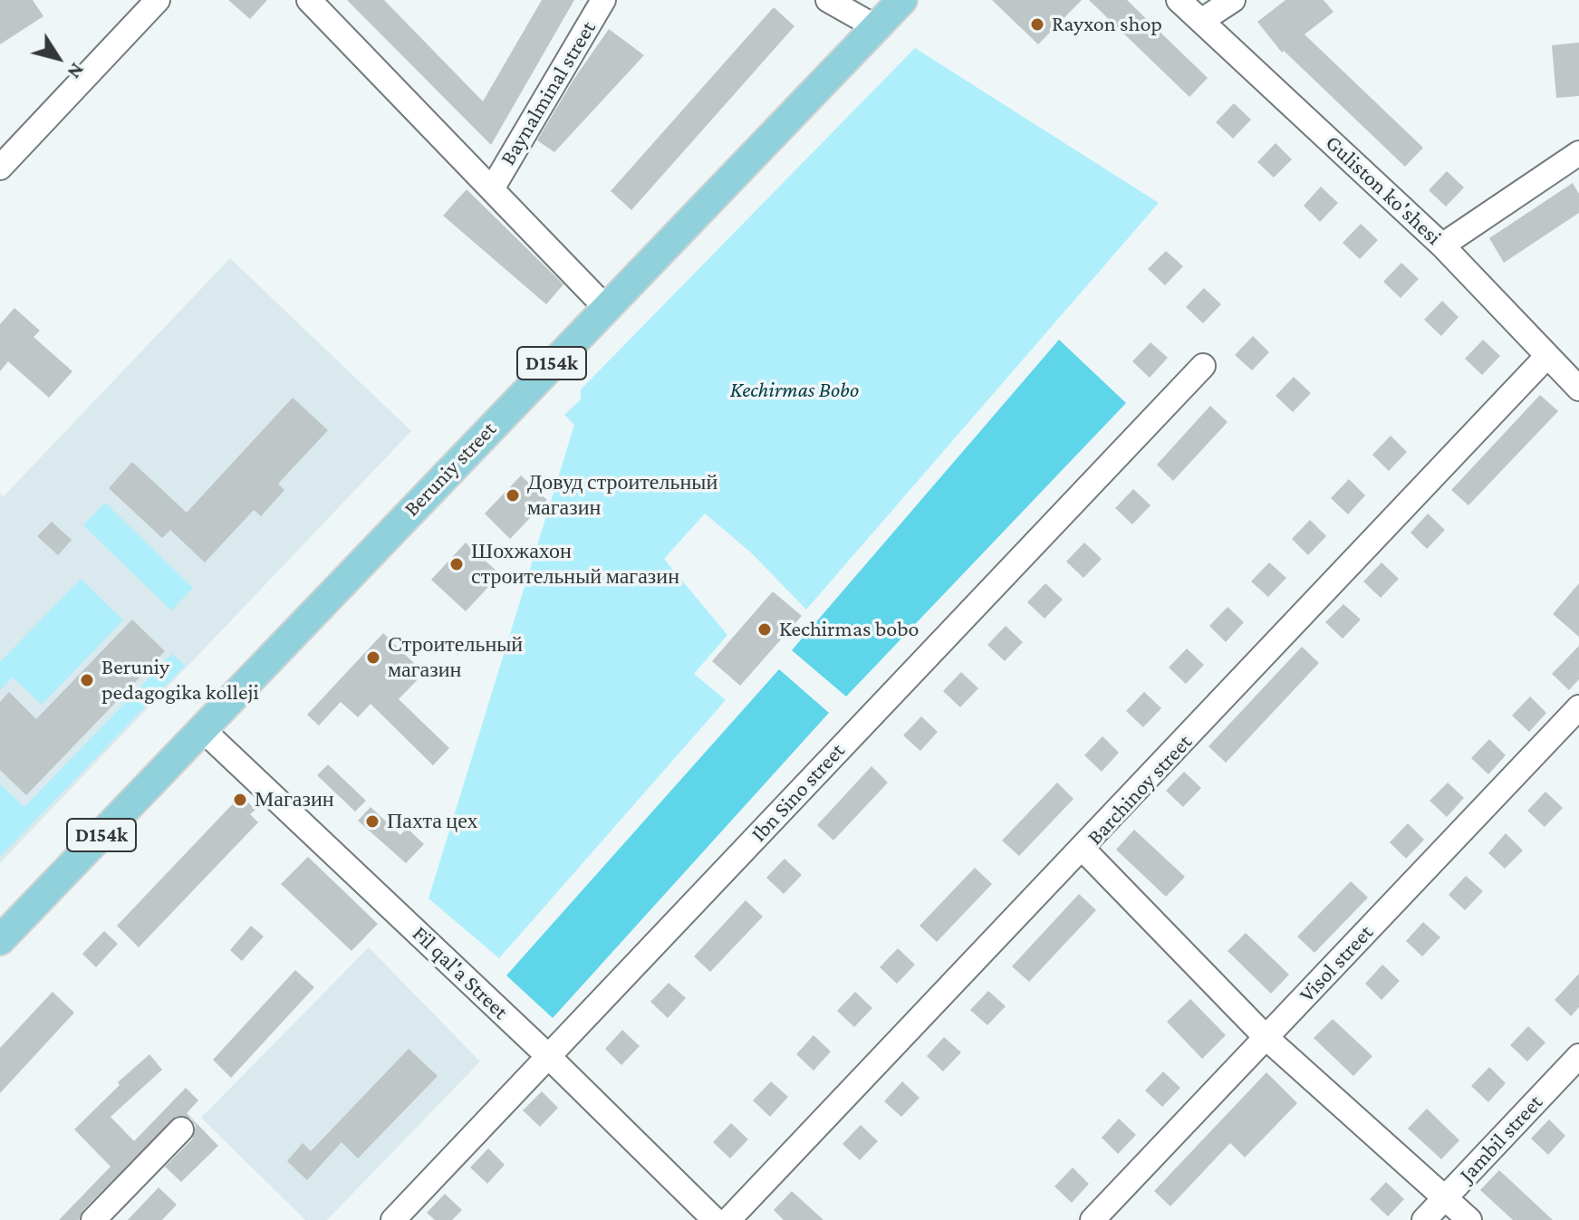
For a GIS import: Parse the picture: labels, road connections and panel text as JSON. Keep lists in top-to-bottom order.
{
  "streets": {
    "main road": ["D154k", "Beruniy street"],
    "street": [
      "Baynalminal street",
      "Guliston ko'shesi",
      "Barchinoy street",
      "Ibn Sino street",
      "Visol street",
      "Fil qal'a Street",
      "Jambil street"
    ]
  },
  "crossings": [
    ["Guliston ko'shesi", "Barchinoy street"],
    ["Beruniy street", "Fil qal'a Street"],
    ["Ibn Sino street", "Fil qal'a Street"]
  ],
  "parks": ["Kechirmas Bobo"],
  "places": [
    "Rayxon shop",
    "Довуд строительный магазин",
    "Шохжахон строительный магазин",
    "Kechirmas bobo",
    "Строительный магазин",
    "Beruniy pedagogika kolleji",
    "Магазин",
    "Пахта цех"
  ],
  "north": "bottom right"
}
